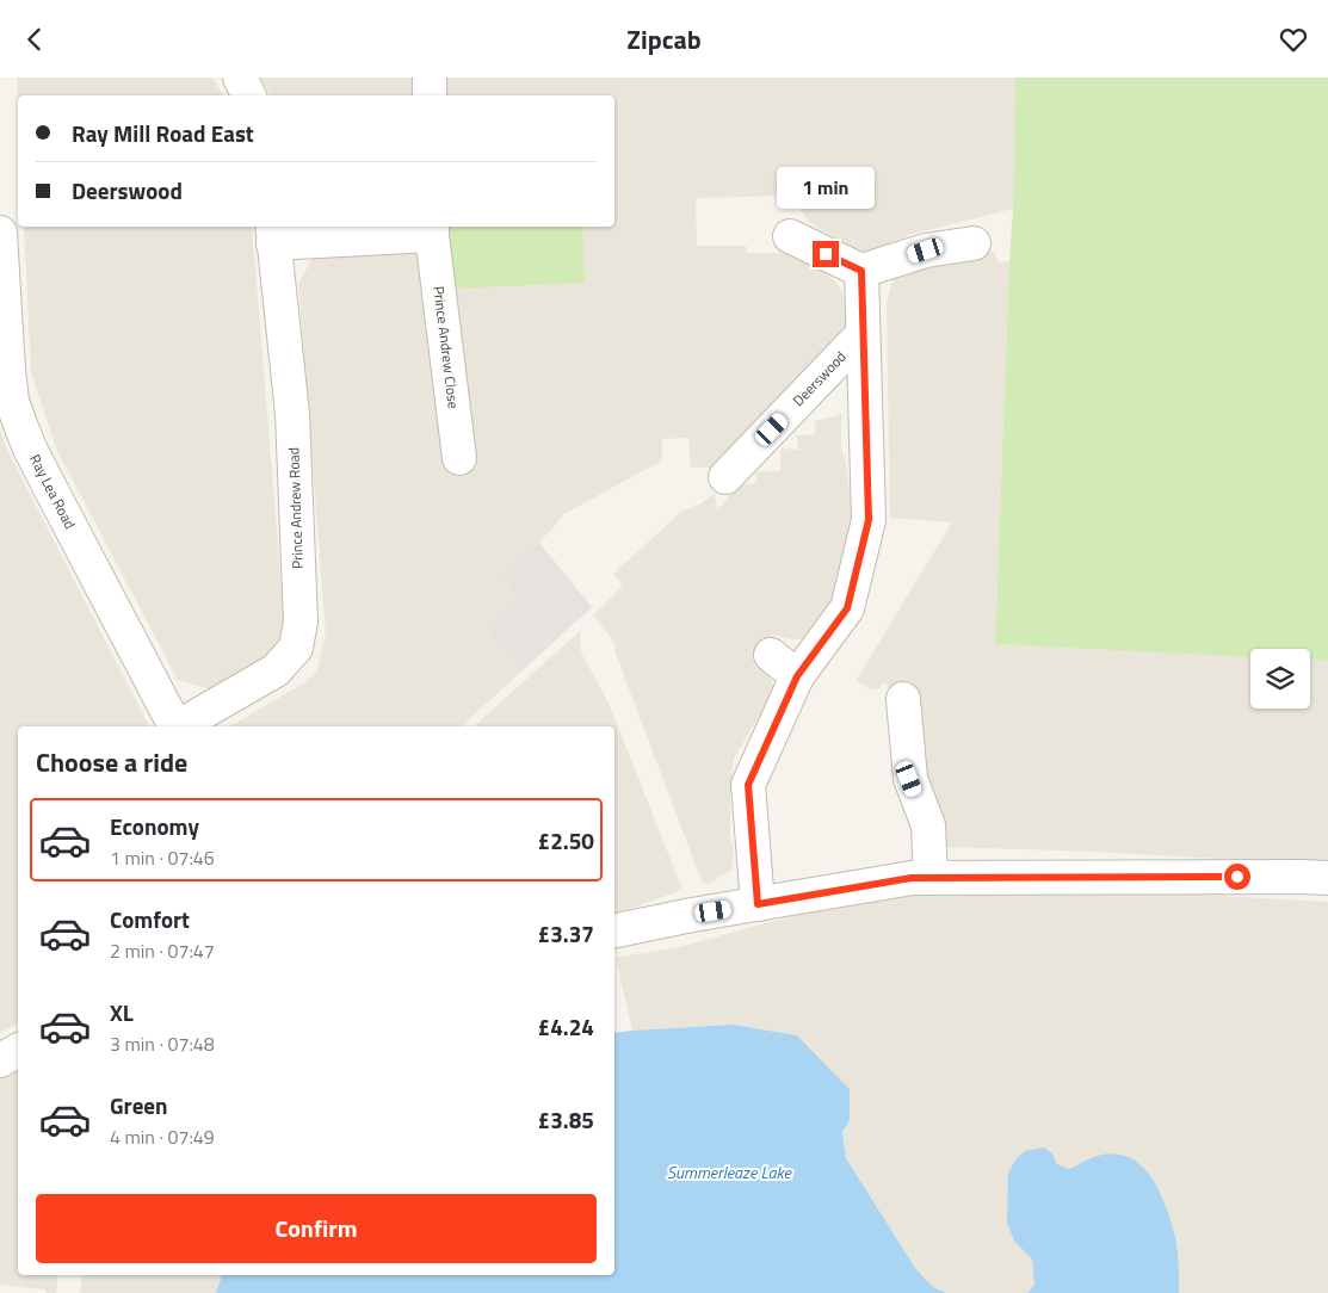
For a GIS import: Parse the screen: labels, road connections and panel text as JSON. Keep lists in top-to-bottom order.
{
  "streets": {
    "street": [
      "Prince Andrew Close",
      "Deerswood",
      "Ray Lea Road",
      "Prince Andrew Road"
    ]
  },
  "crossings": [
    ["Prince Andrew Close", "Prince Andrew Road"]
  ],
  "water": ["Summerleaze Lake"],
  "page": {
    "header": "Zipcab",
    "banner": ["Ray Mill Road East", "Deerswood"],
    "bubble": "1 min",
    "heading": "Choose a ride",
    "list": [
      {
        "name": "Economy",
        "note": "1 min · 07:46",
        "value": "£2.50"
      },
      {
        "name": "Comfort",
        "note": "2 min · 07:47",
        "value": "£3.37"
      },
      {
        "name": "XL",
        "note": "3 min · 07:48",
        "value": "£4.24"
      },
      {
        "name": "Green",
        "note": "4 min · 07:49",
        "value": "£3.85"
      }
    ],
    "buttons": "Confirm"
  }
}
